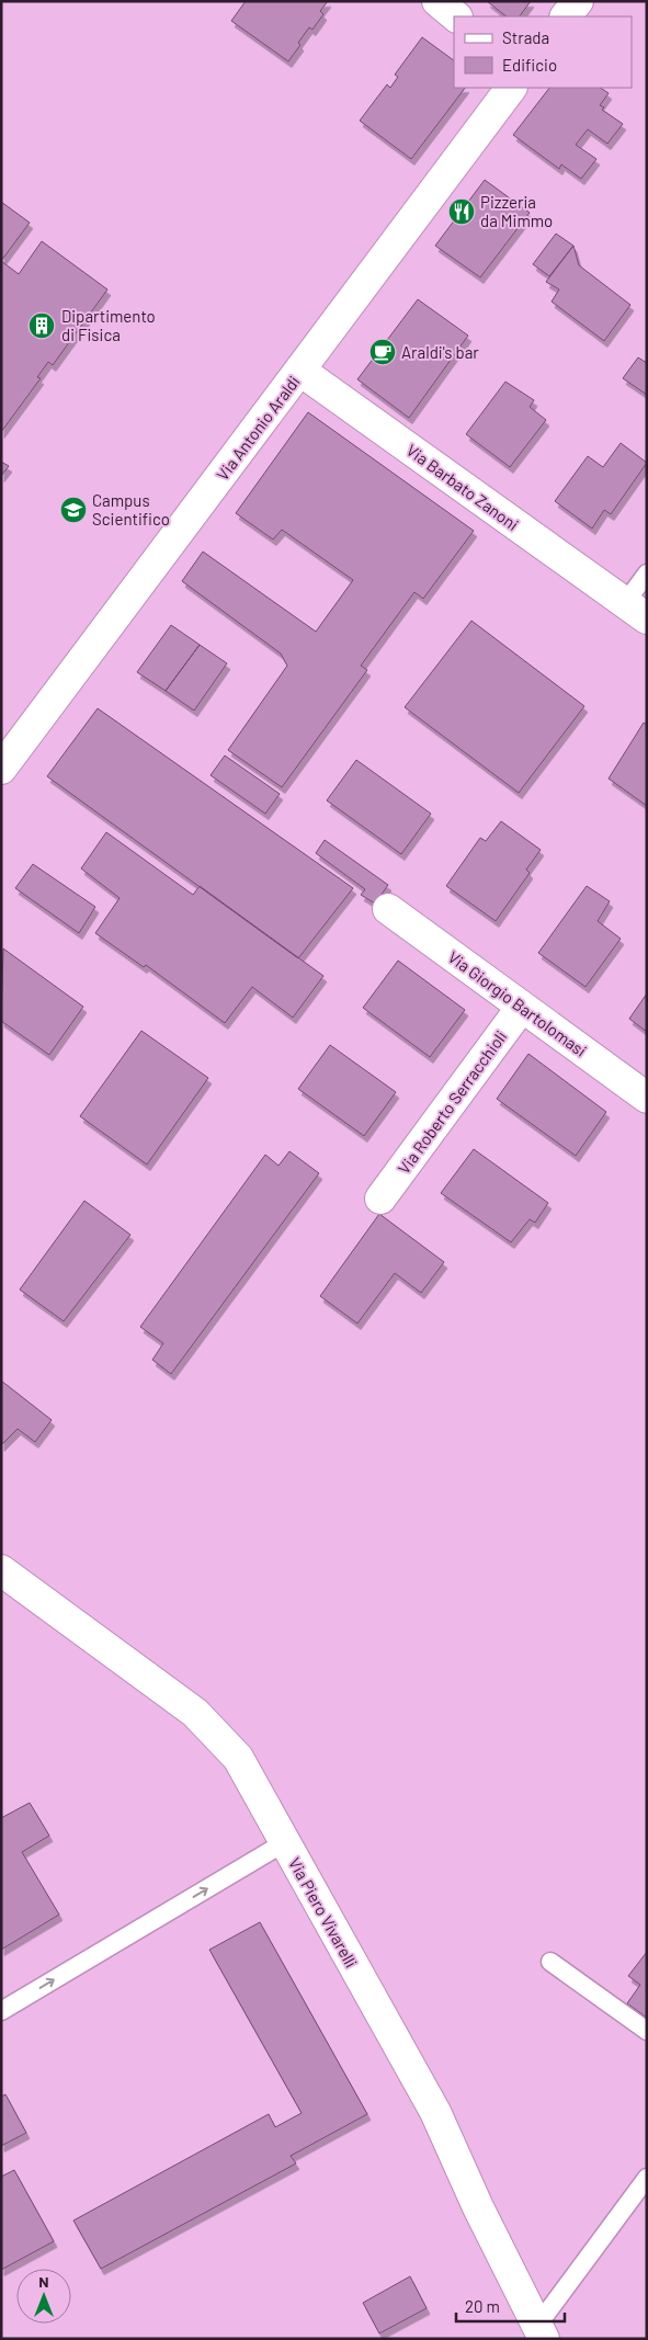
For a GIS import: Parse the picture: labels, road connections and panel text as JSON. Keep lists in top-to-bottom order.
{
  "streets": {
    "street": [
      "Via Antonio Araldi",
      "Via Barbato Zanoni",
      "Via Giorgio Bartolomasi",
      "Via Roberto Serracchioli",
      "Via Piero Vivarelli"
    ]
  },
  "crossings": [
    ["Via Antonio Araldi", "Via Barbato Zanoni"],
    ["Via Giorgio Bartolomasi", "Via Roberto Serracchioli"]
  ],
  "places": {
    "restaurant": ["Pizzeria da Mimmo"],
    "building": ["Dipartimento di Fisica"],
    "cafe": ["Araldi's bar"],
    "school or university": ["Campus Scientifico"]
  },
  "legend": ["Strada", "Edificio"],
  "scale_bar": "20 m",
  "north": "top"
}
